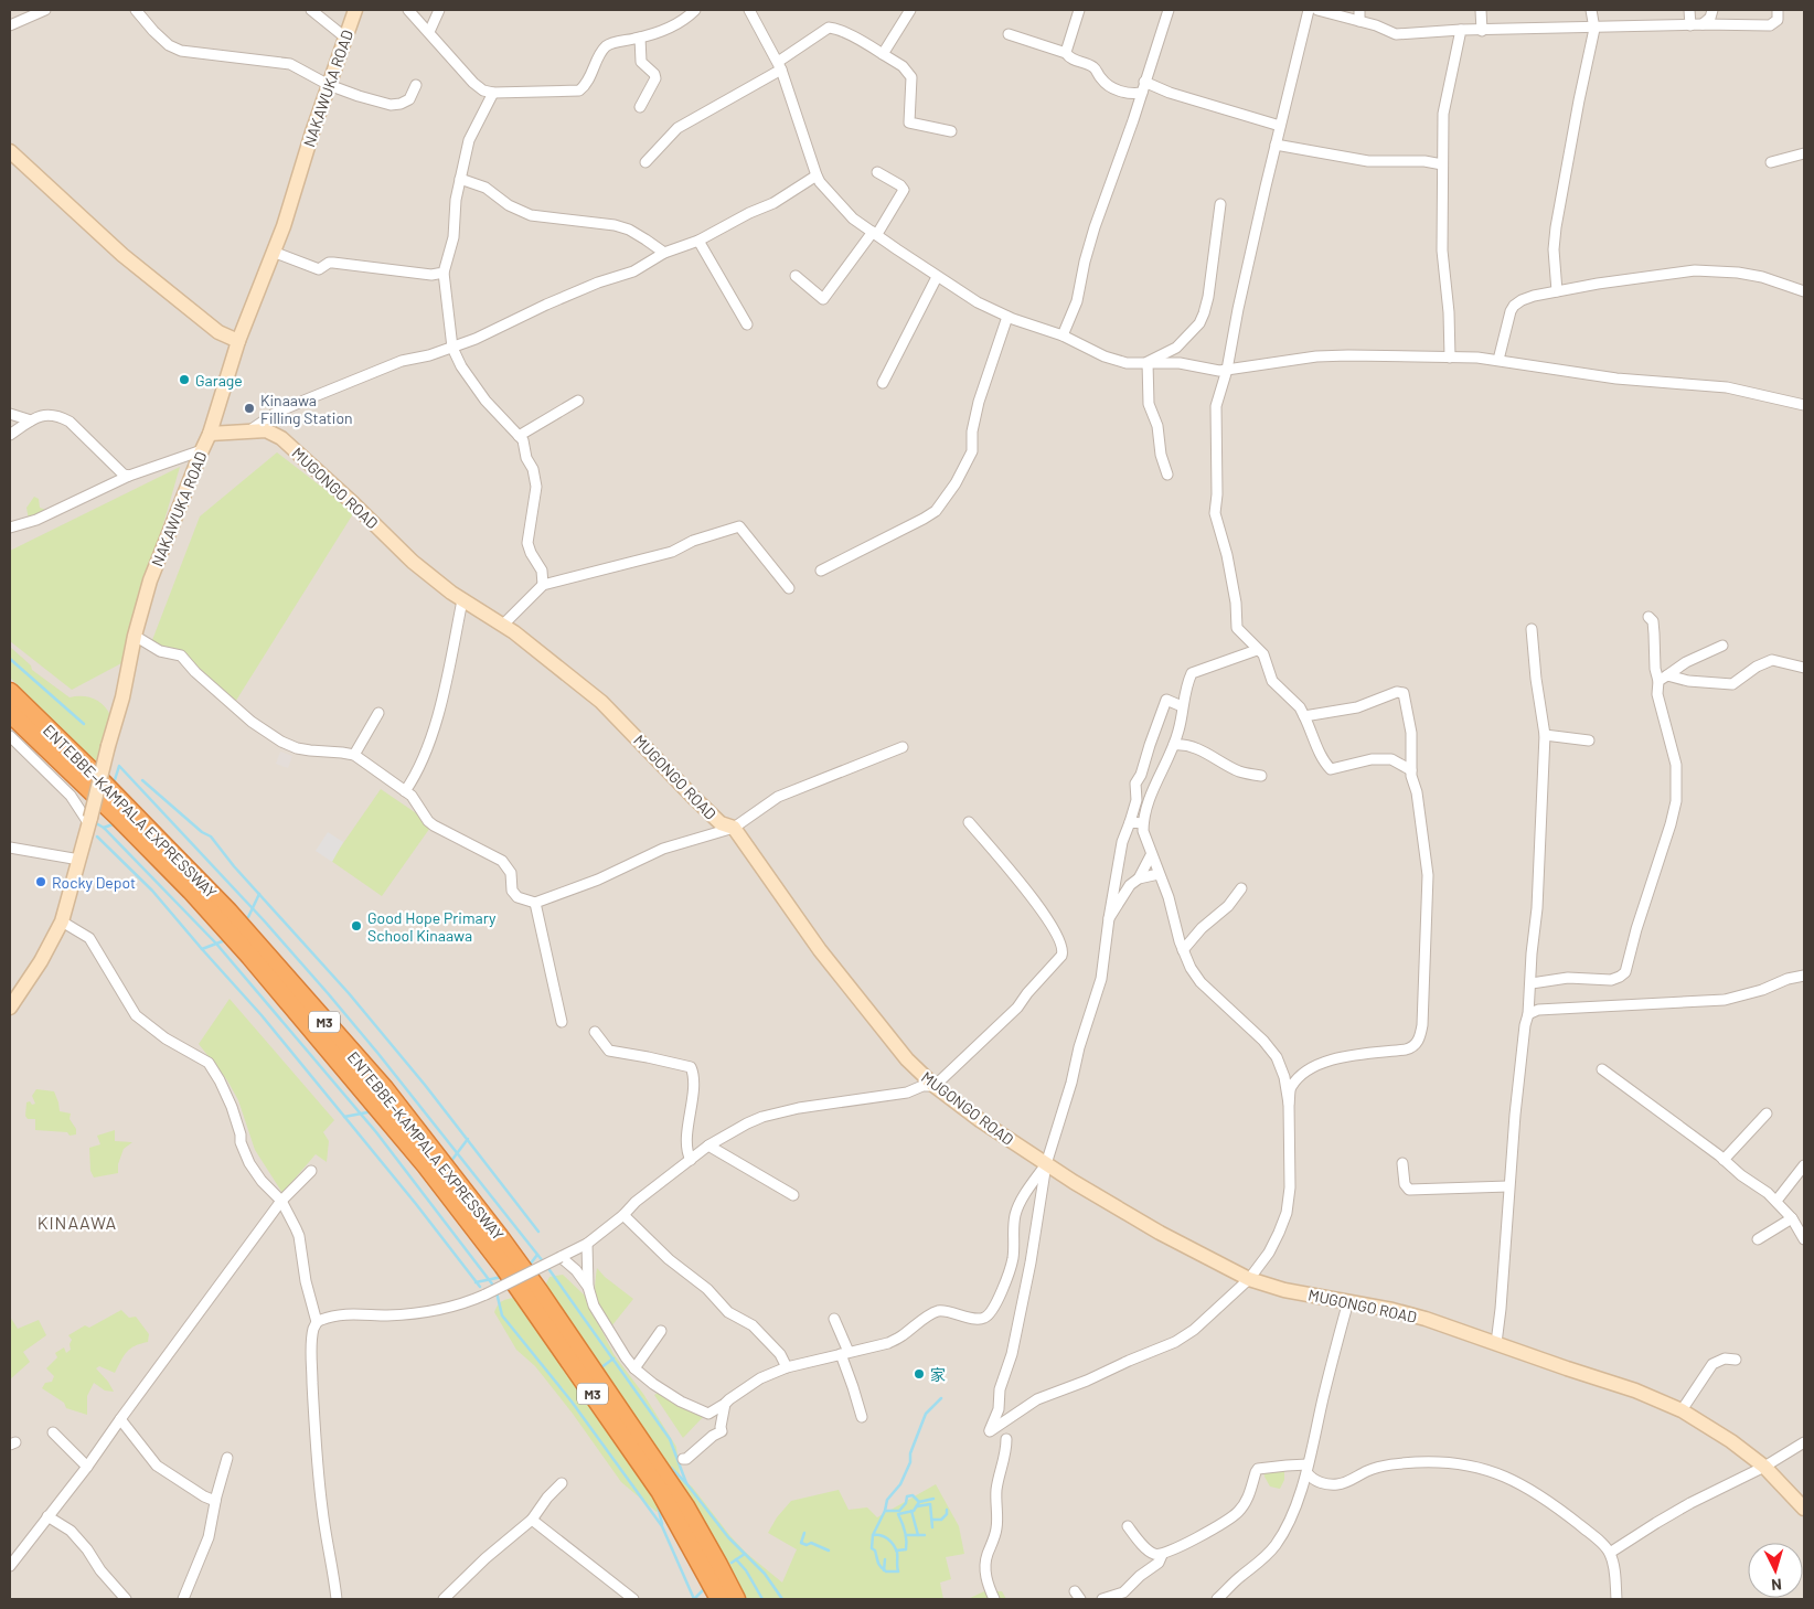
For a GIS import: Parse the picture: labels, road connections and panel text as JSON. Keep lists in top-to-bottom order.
{
  "streets": {
    "highway": ["ENTEBBE–KAMPALA EXPRESSWAY", "M3"],
    "street": ["NAKAWUKA ROAD", "MUGONGO ROAD"]
  },
  "crossings": [
    ["NAKAWUKA ROAD", "MUGONGO ROAD"]
  ],
  "districts": ["KINAAWA"],
  "places": [
    "Garage",
    "Kinaawa Filling Station",
    "Rocky Depot",
    "Good Hope Primary School Kinaawa",
    "家"
  ],
  "north": "bottom"
}
